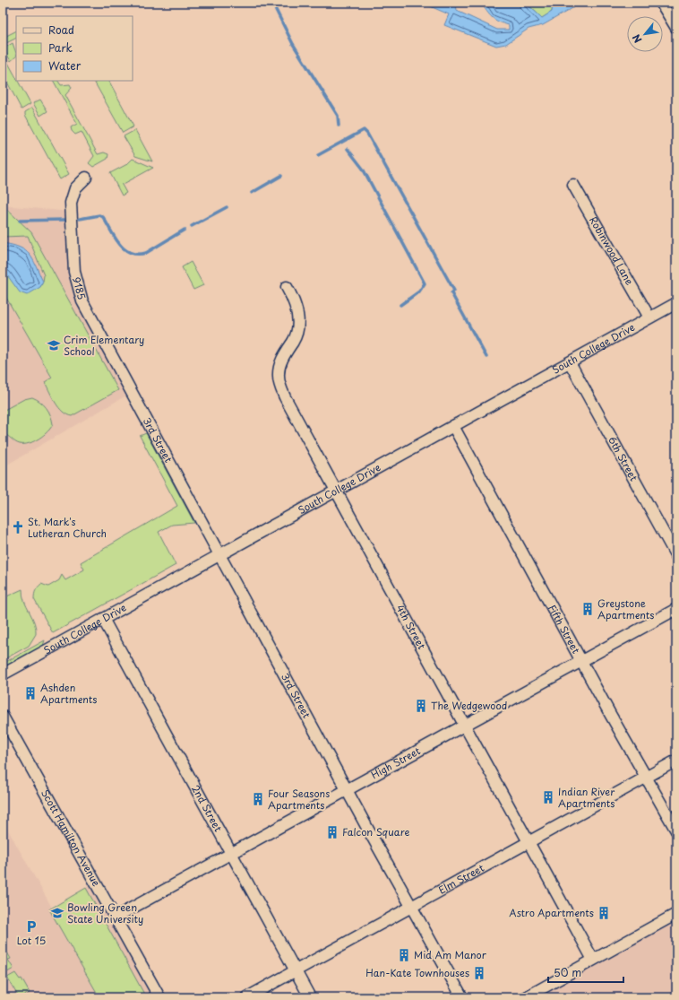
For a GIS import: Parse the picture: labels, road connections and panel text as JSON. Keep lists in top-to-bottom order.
{
  "streets": {
    "street": [
      "Robinwood Lane",
      "9185",
      "South College Drive",
      "3rd Street",
      "6th Street",
      "4th Street",
      "Fifth Street",
      "High Street",
      "2nd Street",
      "Scott Hamilton Avenue",
      "Elm Street"
    ]
  },
  "crossings": [
    ["Robinwood Lane", "South College Drive"],
    ["9185", "3rd Street"],
    ["South College Drive", "3rd Street"],
    ["South College Drive", "6th Street"],
    ["South College Drive", "4th Street"],
    ["South College Drive", "Fifth Street"],
    ["South College Drive", "2nd Street"],
    ["3rd Street", "High Street"],
    ["3rd Street", "Elm Street"],
    ["4th Street", "High Street"],
    ["4th Street", "Elm Street"],
    ["Fifth Street", "High Street"],
    ["Fifth Street", "Elm Street"],
    ["High Street", "2nd Street"],
    ["High Street", "Scott Hamilton Avenue"],
    ["2nd Street", "Elm Street"]
  ],
  "places": {
    "school or university": ["Crim Elementary School", "Bowling Green State University"],
    "church": ["St. Mark's Lutheran Church"],
    "building": [
      "Greystone Apartments",
      "Ashden Apartments",
      "The Wedgewood",
      "Indian River Apartments",
      "Four Seasons Apartments",
      "Falcon Square",
      "Astro Apartments",
      "Mid Am Manor",
      "Han-Kate Townhouses"
    ],
    "parking": ["Lot 15"]
  },
  "legend": ["Road", "Park", "Water"],
  "scale_bar": "50 m",
  "north": "bottom left"
}
